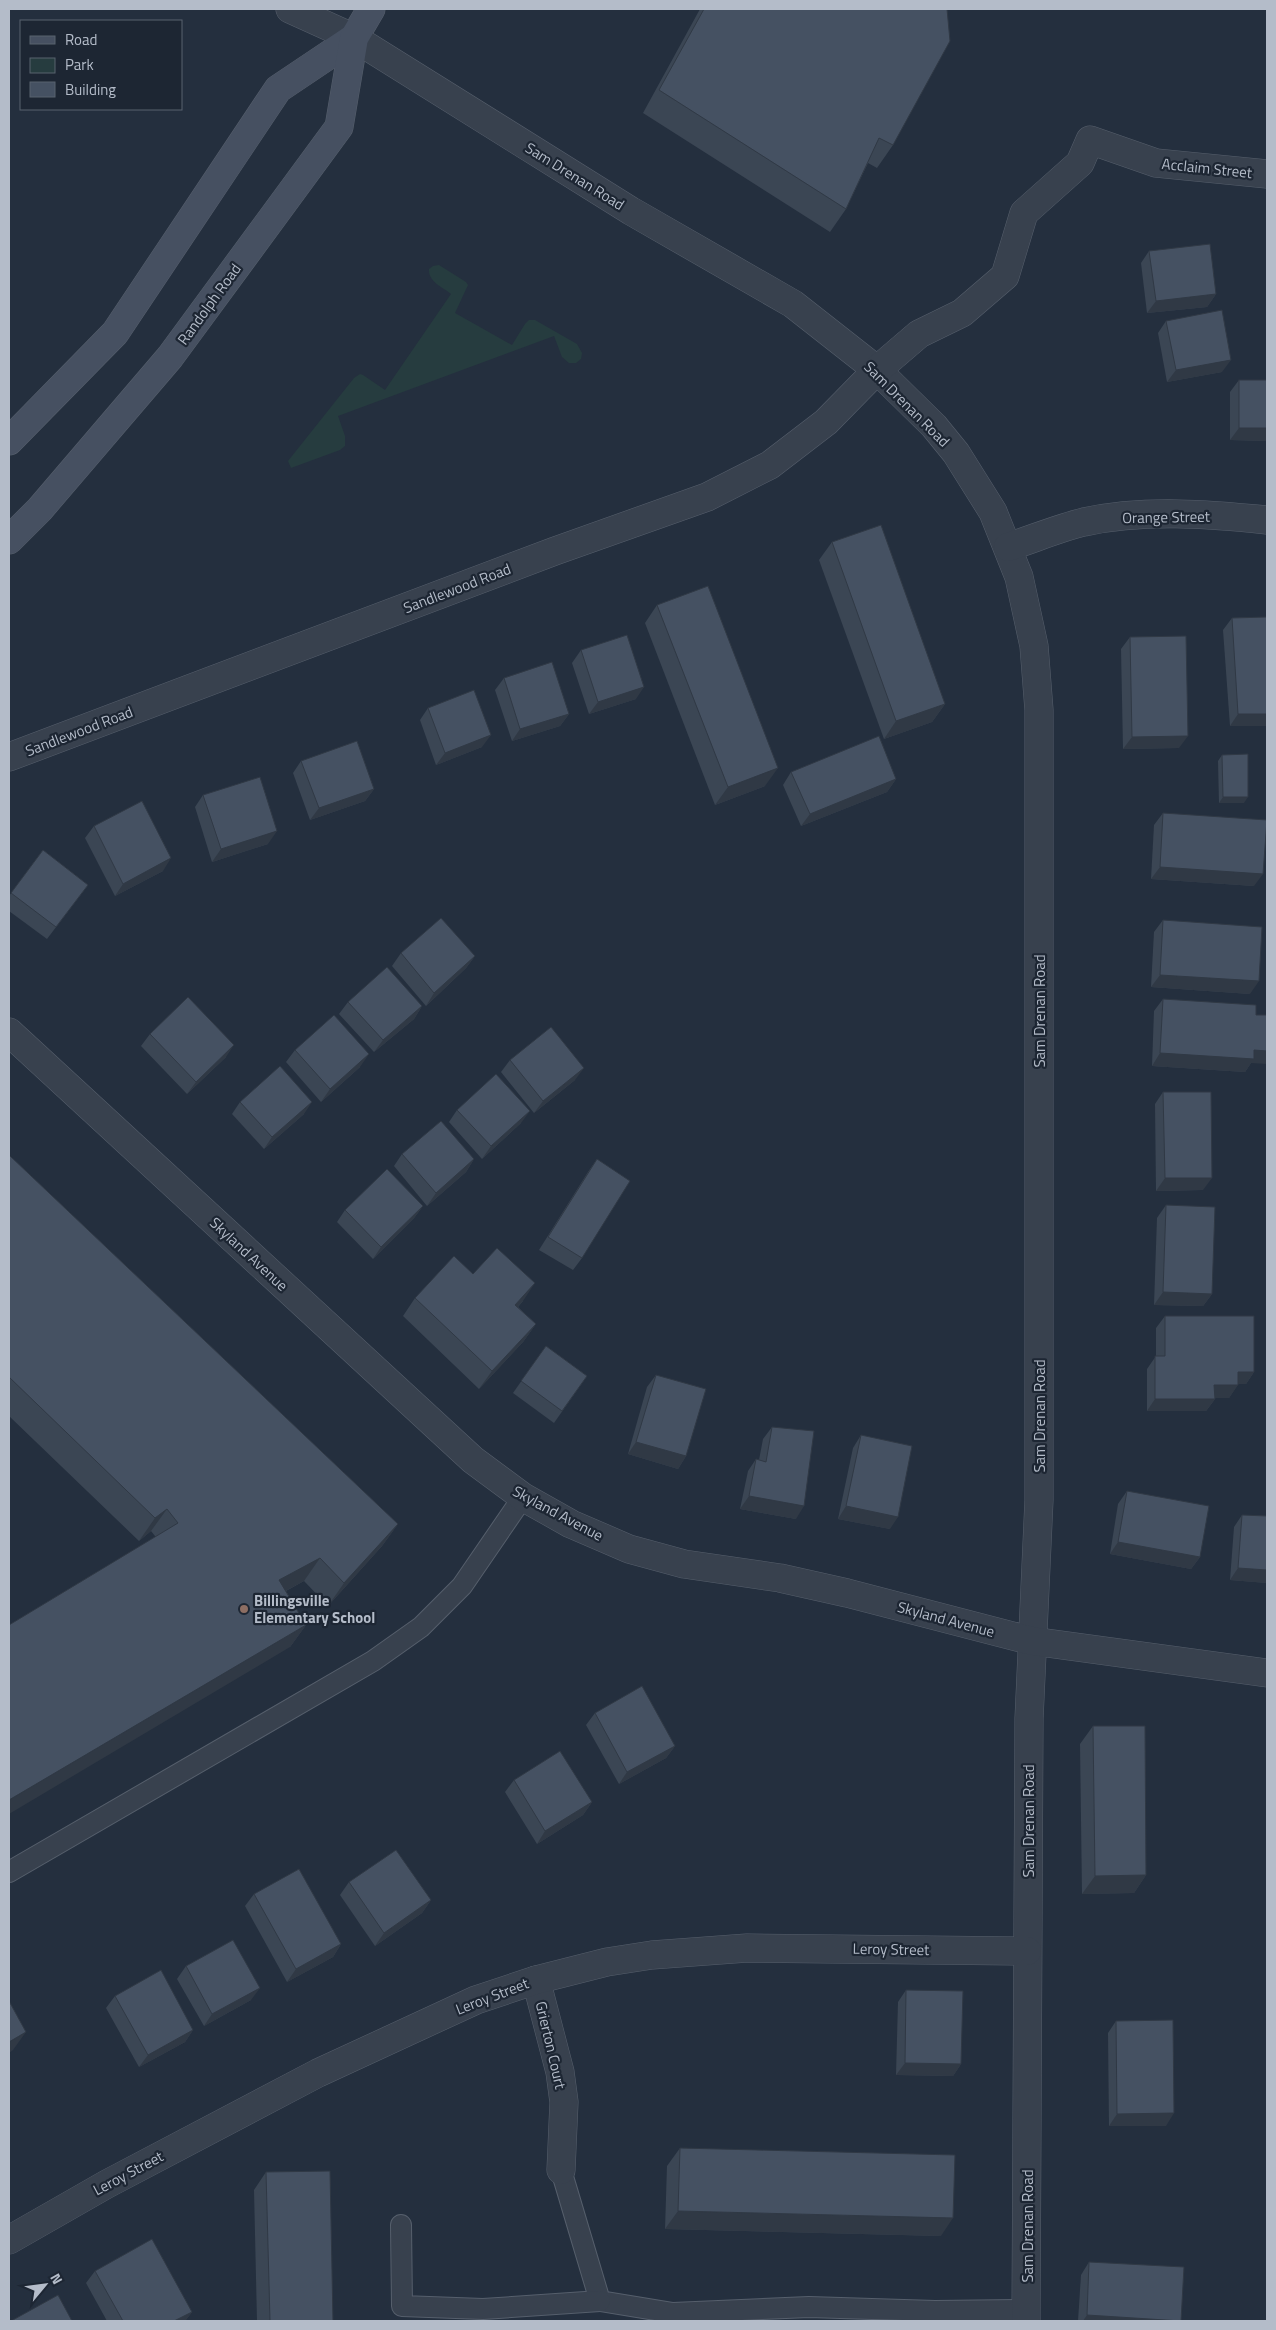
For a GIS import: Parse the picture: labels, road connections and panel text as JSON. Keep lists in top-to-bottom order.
{
  "streets": {
    "main road": ["Randolph Road"],
    "street": [
      "Acclaim Street",
      "Sam Drenan Road",
      "Orange Street",
      "Sandlewood Road",
      "Skyland Avenue",
      "Leroy Street",
      "Grierton Court"
    ]
  },
  "crossings": [
    ["Acclaim Street", "Sandlewood Road"],
    ["Sam Drenan Road", "Randolph Road"],
    ["Sam Drenan Road", "Orange Street"],
    ["Sam Drenan Road", "Sandlewood Road"],
    ["Sam Drenan Road", "Skyland Avenue"],
    ["Sam Drenan Road", "Leroy Street"],
    ["Leroy Street", "Grierton Court"]
  ],
  "places": ["Billingsville Elementary School"],
  "legend": ["Road", "Park", "Building"],
  "north": "top right"
}
